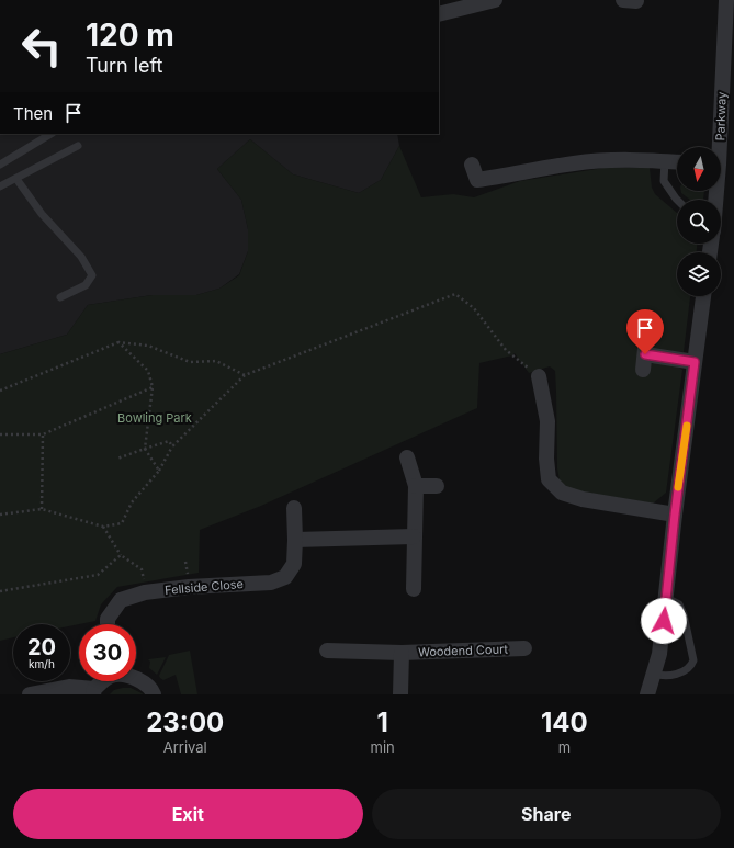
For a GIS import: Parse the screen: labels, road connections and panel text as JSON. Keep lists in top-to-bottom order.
{
  "streets": {
    "street": ["Parkway", "Fellside Close", "Woodend Court"]
  },
  "parks": ["Bowling Park"],
  "north": "bottom",
  "page": {
    "turn": ["120 m", "Turn left"],
    "then": "Then",
    "speed": "20 km/h",
    "limit": "30",
    "eta": [
      "23:00",
      "Arrival",
      "1",
      "min",
      "140",
      "m"
    ],
    "buttons": ["Exit", "Share"]
  }
}
